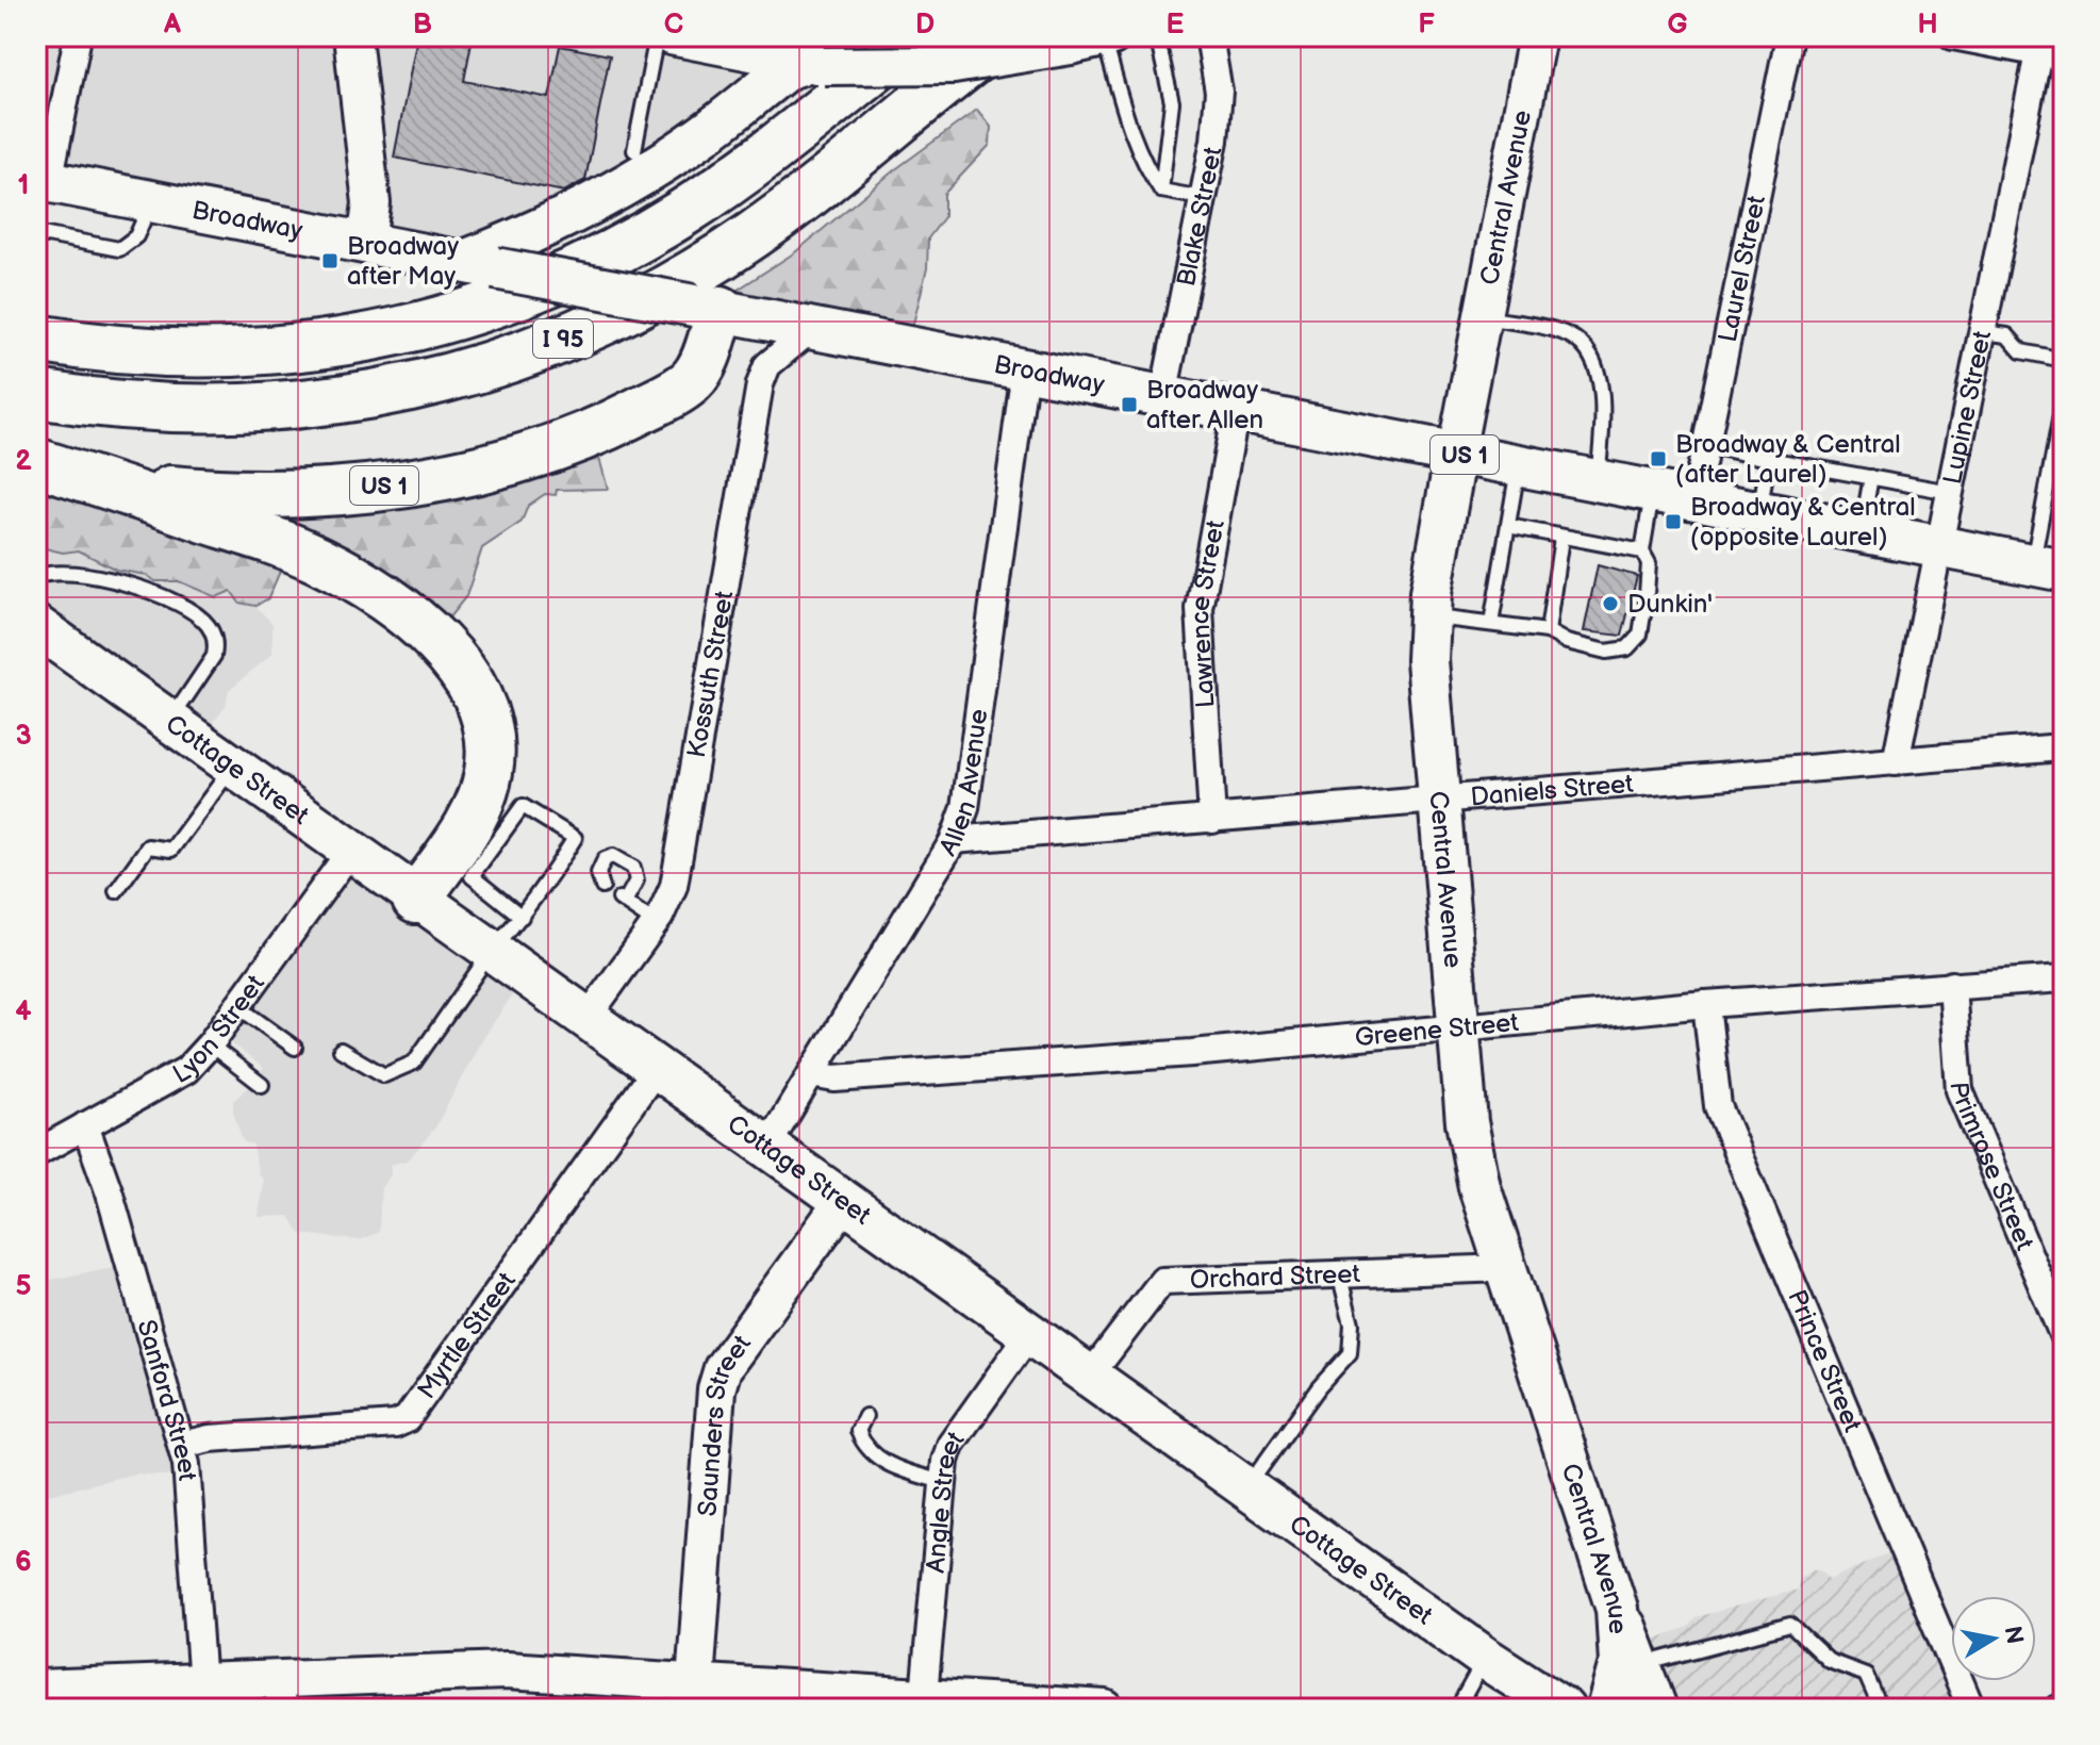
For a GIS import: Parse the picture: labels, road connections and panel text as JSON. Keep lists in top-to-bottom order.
{
  "streets": {
    "highway": ["I 95", "US 1"],
    "main road": ["Central Avenue", "Broadway", "Cottage Street"],
    "street": [
      "Blake Street",
      "Laurel Street",
      "Lupine Street",
      "Lawrence Street",
      "Kossuth Street",
      "Allen Avenue",
      "Daniels Street",
      "Lyon Street",
      "Greene Street",
      "Primrose Street",
      "Orchard Street",
      "Myrtle Street",
      "Prince Street",
      "Sanford Street",
      "Saunders Street",
      "Angle Street"
    ]
  },
  "crossings": [
    ["Central Avenue", "Broadway"],
    ["Central Avenue", "Daniels Street"],
    ["Central Avenue", "Greene Street"],
    ["Central Avenue", "Orchard Street"],
    ["Blake Street", "Broadway"],
    ["Broadway", "Laurel Street"],
    ["Broadway", "Lupine Street"],
    ["Broadway", "US 1"],
    ["Broadway", "Lawrence Street"],
    ["Broadway", "Kossuth Street"],
    ["Broadway", "Allen Avenue"],
    ["Lupine Street", "Daniels Street"],
    ["Lawrence Street", "Daniels Street"],
    ["Kossuth Street", "Cottage Street"],
    ["Cottage Street", "Allen Avenue"],
    ["Cottage Street", "Lyon Street"],
    ["Cottage Street", "Orchard Street"],
    ["Cottage Street", "Myrtle Street"],
    ["Cottage Street", "Saunders Street"],
    ["Cottage Street", "Angle Street"],
    ["Allen Avenue", "Daniels Street"],
    ["Allen Avenue", "Greene Street"],
    ["Lyon Street", "Sanford Street"],
    ["Greene Street", "Primrose Street"],
    ["Greene Street", "Prince Street"],
    ["Myrtle Street", "Sanford Street"]
  ],
  "places": {
    "transit": [
      "Broadway after May",
      "Broadway after Allen",
      "Broadway & Central (after Laurel)",
      "Broadway & Central (opposite Laurel)"
    ],
    "other": ["Dunkin'"]
  },
  "north": "right",
  "grid": {
    "columns": [
      "A",
      "B",
      "C",
      "D",
      "E",
      "F",
      "G",
      "H"
    ],
    "rows": [
      "1",
      "2",
      "3",
      "4",
      "5",
      "6"
    ]
  }
}
